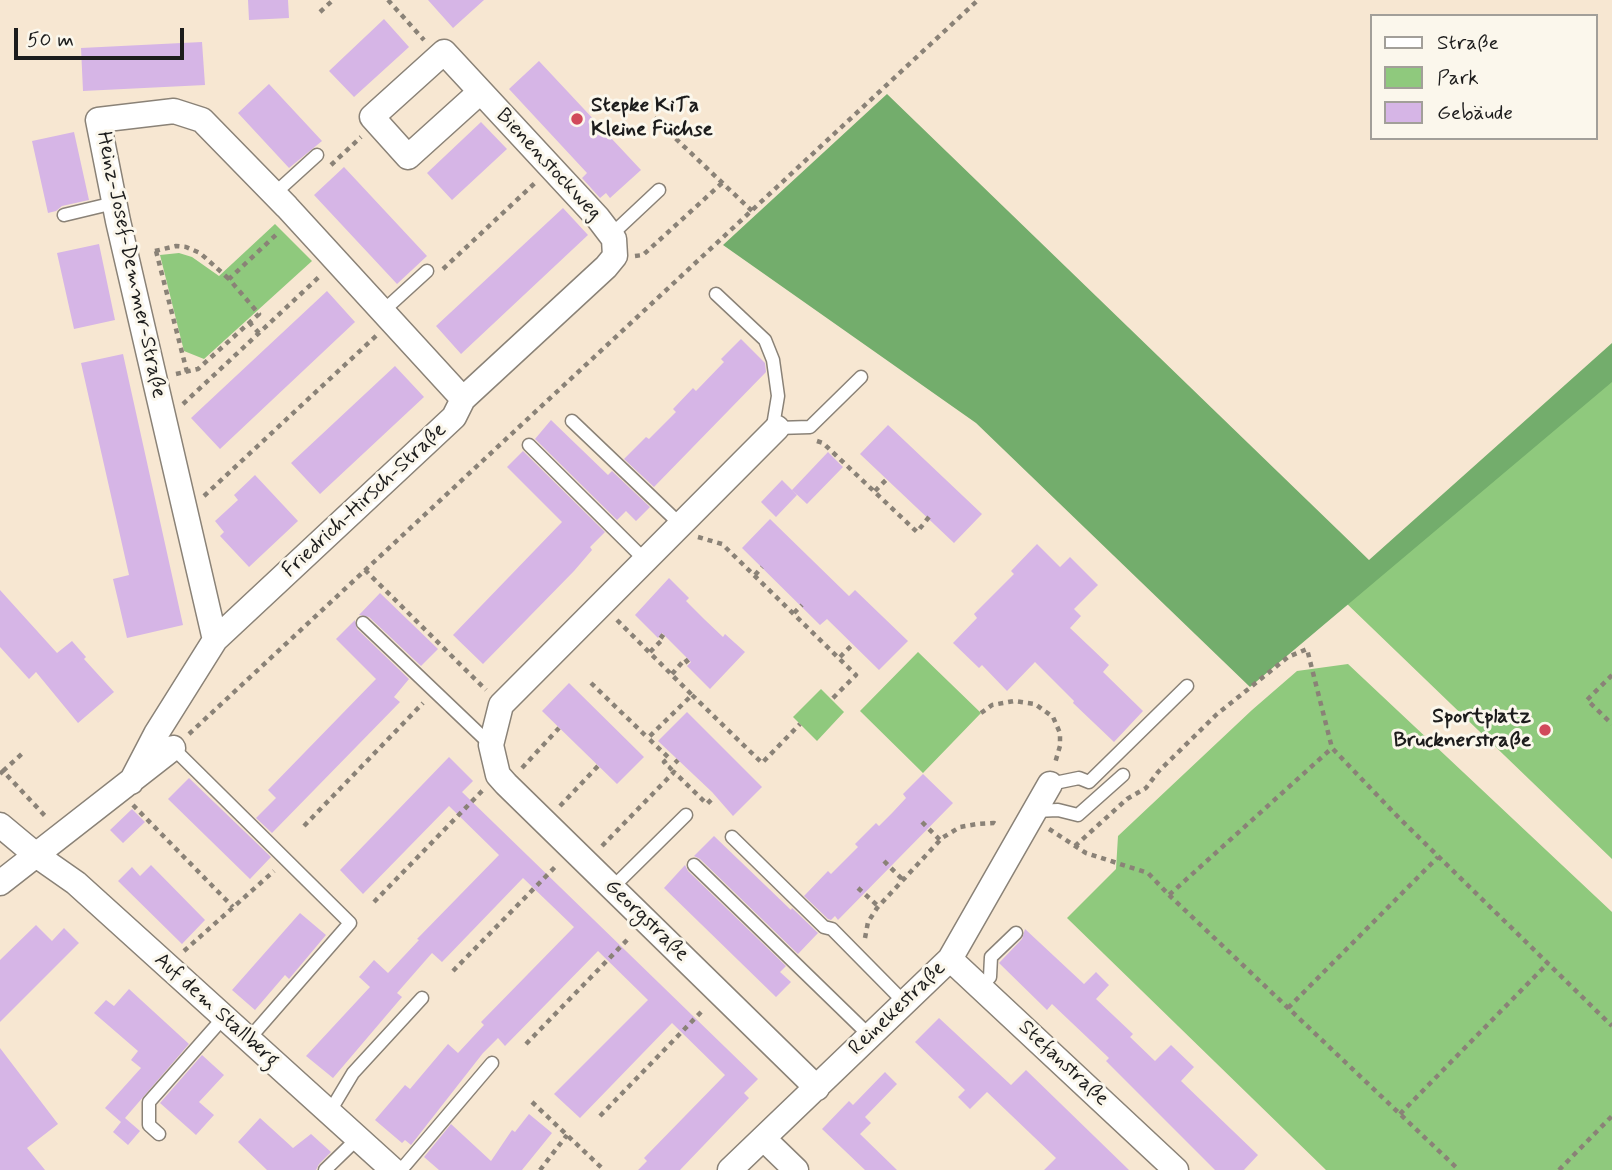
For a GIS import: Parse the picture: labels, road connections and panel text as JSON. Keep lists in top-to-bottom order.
{
  "streets": {
    "street": [
      "Bienenstockweg",
      "Heinz-Josef-Demmer-Straße",
      "Friedrich-Hirsch-Straße",
      "Georgstraße",
      "Reinekestraße",
      "Auf dem Stallberg",
      "Stefanstraße"
    ]
  },
  "crossings": [
    ["Bienenstockweg", "Friedrich-Hirsch-Straße"],
    ["Heinz-Josef-Demmer-Straße", "Friedrich-Hirsch-Straße"],
    ["Friedrich-Hirsch-Straße", "Auf dem Stallberg"],
    ["Georgstraße", "Reinekestraße"],
    ["Reinekestraße", "Stefanstraße"]
  ],
  "places": ["Stepke KiTa Kleine Füchse", "Sportplatz Brucknerstraße"],
  "legend": ["Straße", "Park", "Gebäude"],
  "scale_bar": "50 m"
}
